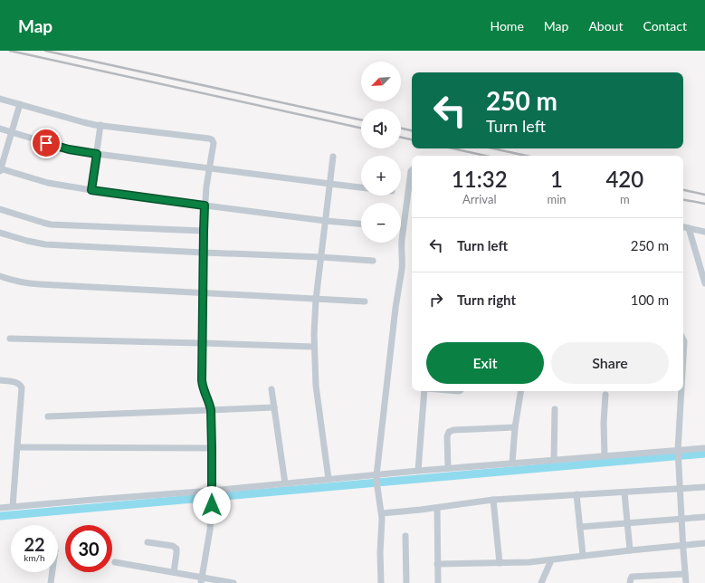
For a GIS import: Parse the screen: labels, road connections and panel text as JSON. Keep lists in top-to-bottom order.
{
  "north": "bottom left",
  "page": {
    "header": "Map",
    "nav": [
      "Home",
      "Map",
      "About",
      "Contact"
    ],
    "map_buttons": ["+", "−"],
    "turn": ["250 m", "Turn left"],
    "eta": [
      "11:32",
      "Arrival",
      "1",
      "min",
      "420",
      "m"
    ],
    "list": [
      {
        "name": "Turn left",
        "value": "250 m"
      },
      {
        "name": "Turn right",
        "value": "100 m"
      }
    ],
    "buttons": ["Exit", "Share"],
    "speed": "22 km/h",
    "limit": "30"
  }
}
